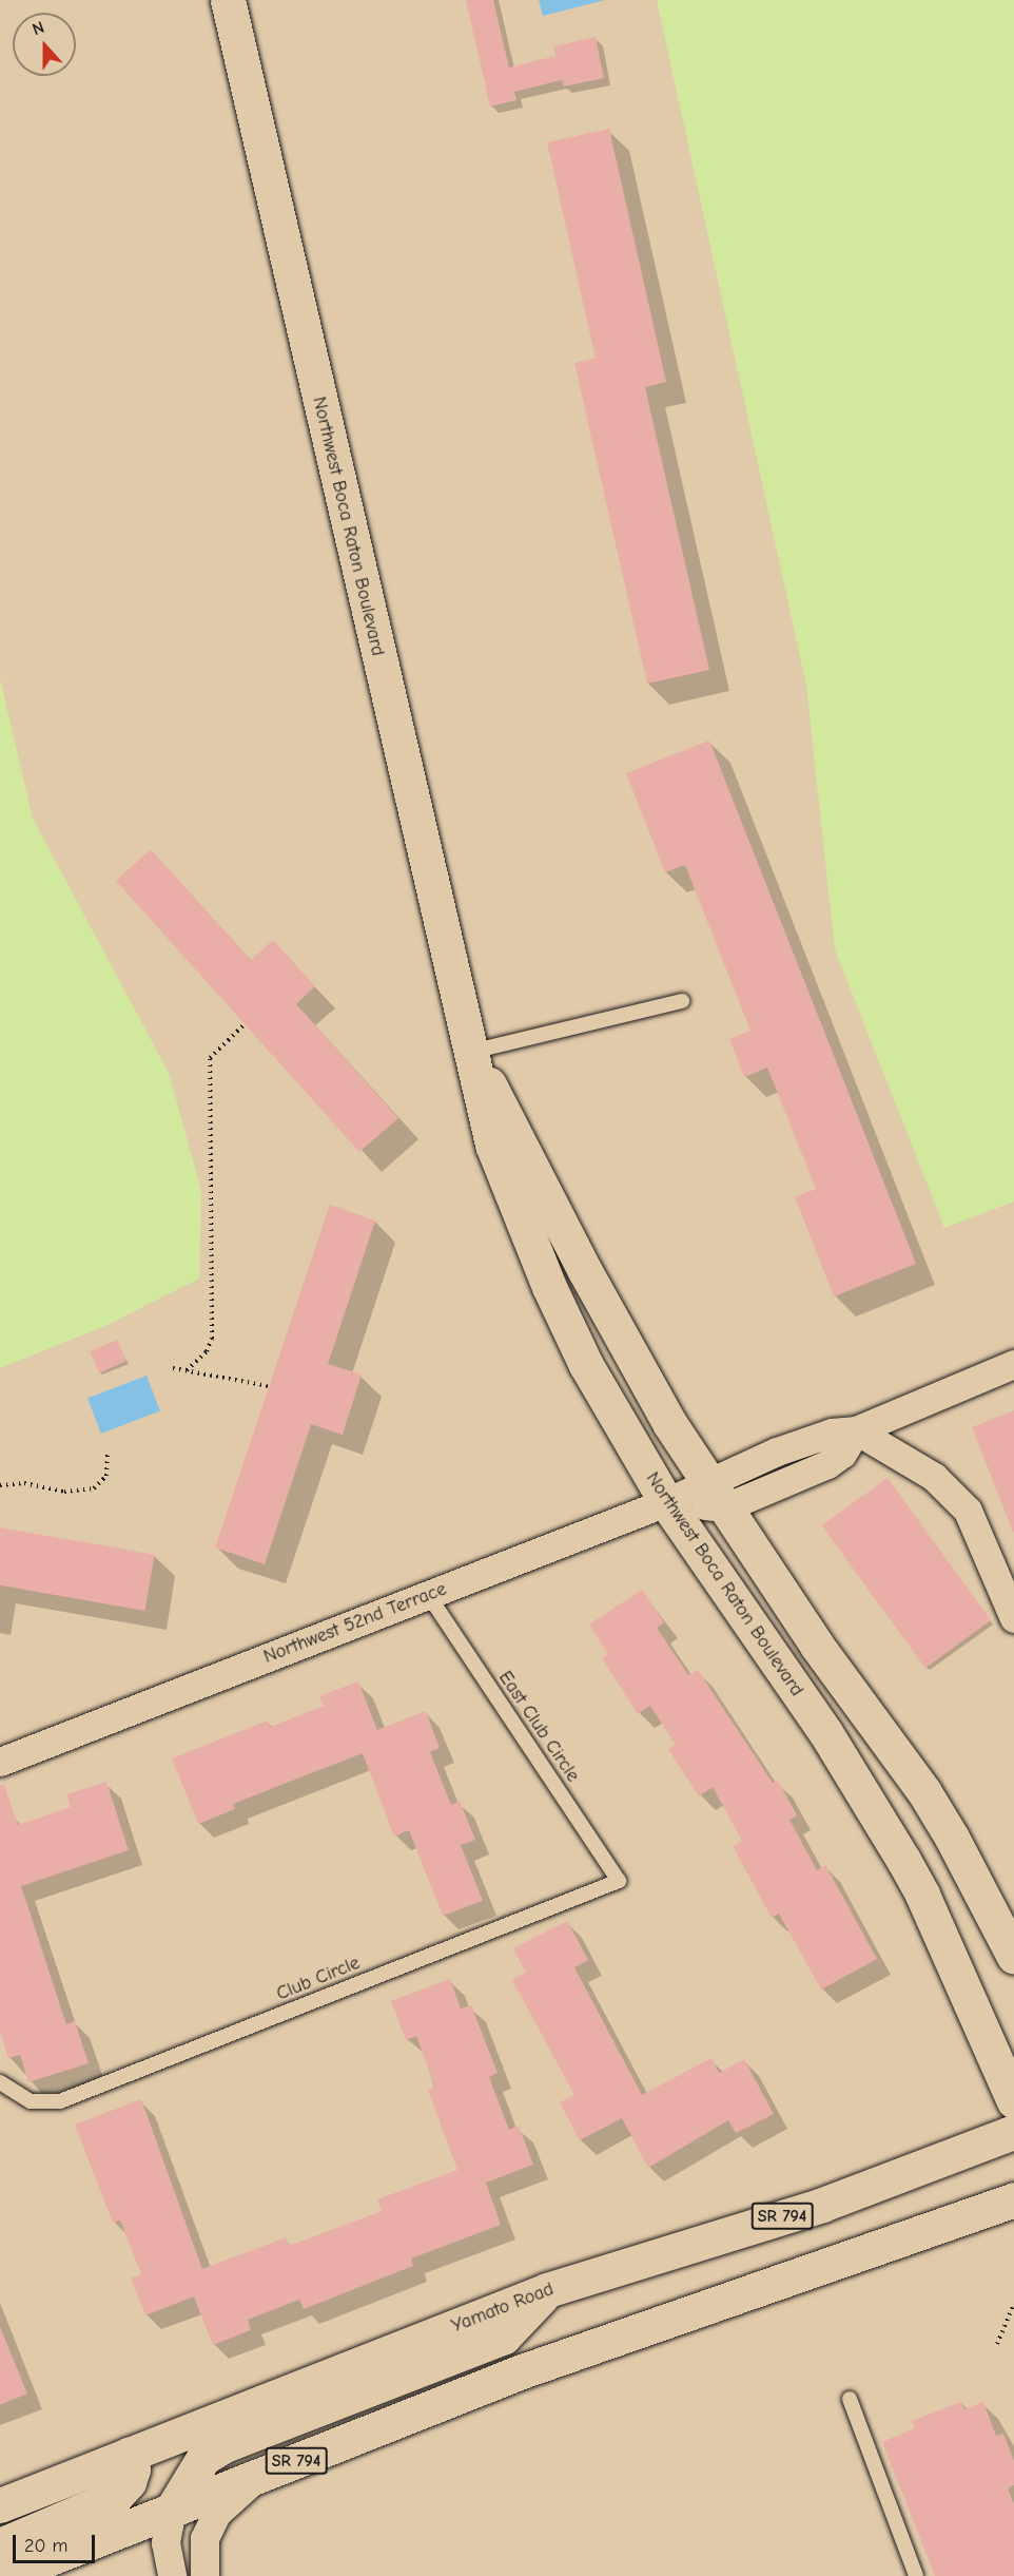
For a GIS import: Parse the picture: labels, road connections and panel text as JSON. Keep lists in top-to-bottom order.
{
  "streets": {
    "street": [
      "Northwest Boca Raton Boulevard",
      "Northwest 52nd Terrace",
      "SR 794",
      "Yamato Road"
    ],
    "lane": ["East Club Circle", "Club Circle"]
  },
  "crossings": [
    ["Northwest Boca Raton Boulevard", "Northwest 52nd Terrace"],
    ["Northwest 52nd Terrace", "East Club Circle"],
    ["East Club Circle", "Club Circle"]
  ],
  "scale_bar": "20 m",
  "north": "top"
}
